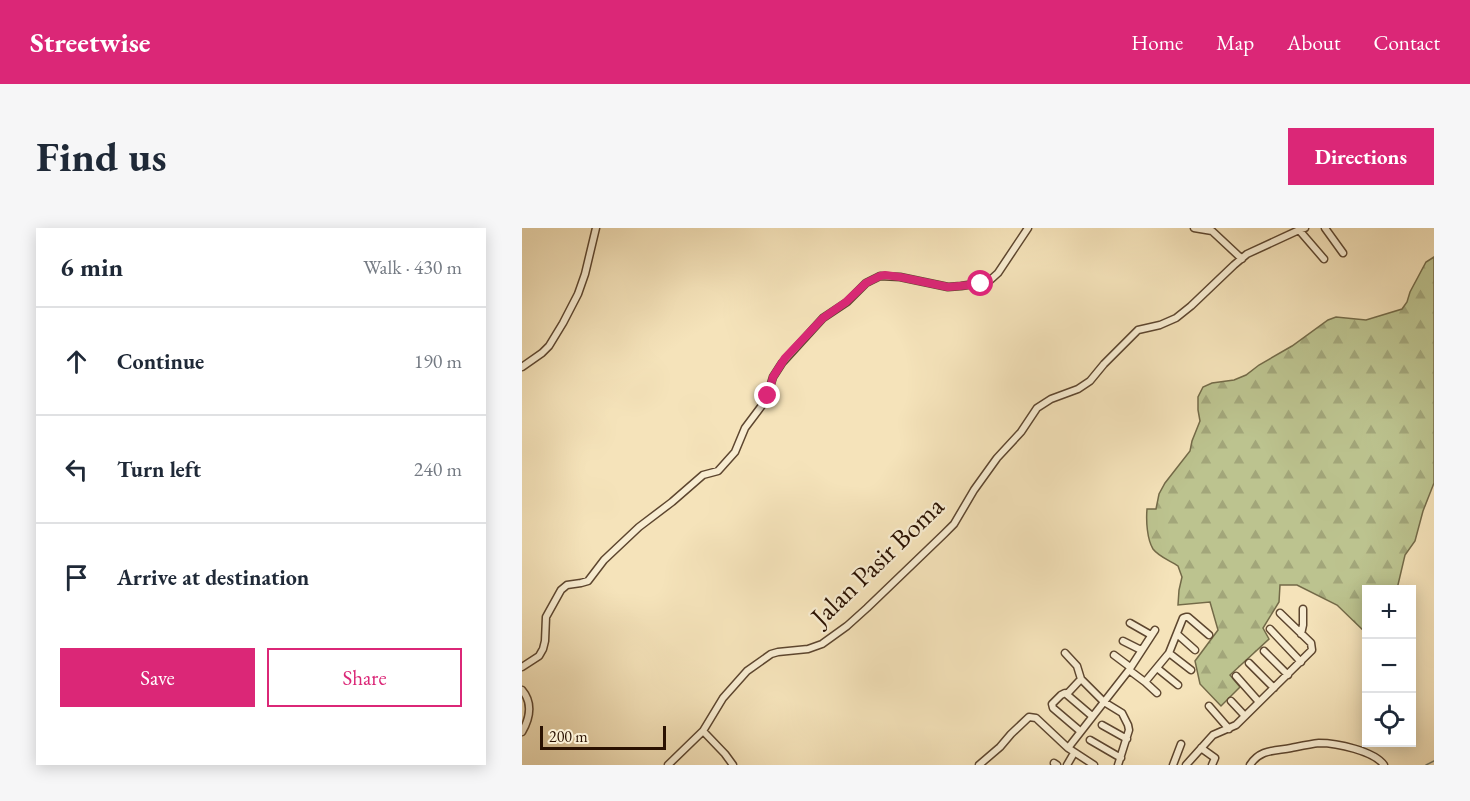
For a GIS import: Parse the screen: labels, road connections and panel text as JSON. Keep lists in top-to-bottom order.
{
  "streets": {
    "street": ["Jalan Pasir Boma"]
  },
  "scale_bar": "200 m",
  "page": {
    "header": "Streetwise",
    "nav": [
      "Home",
      "Map",
      "About",
      "Contact"
    ],
    "buttons": [
      "Directions",
      ["Save", "Share"]
    ],
    "title": "Find us",
    "heading": ["6 min", "Walk · 430 m"],
    "list": [
      ["Continue", "190 m"],
      ["Turn left", "240 m"],
      "Arrive at destination"
    ],
    "map_buttons": ["+", "−"],
    "scale": "200 m"
  }
}
